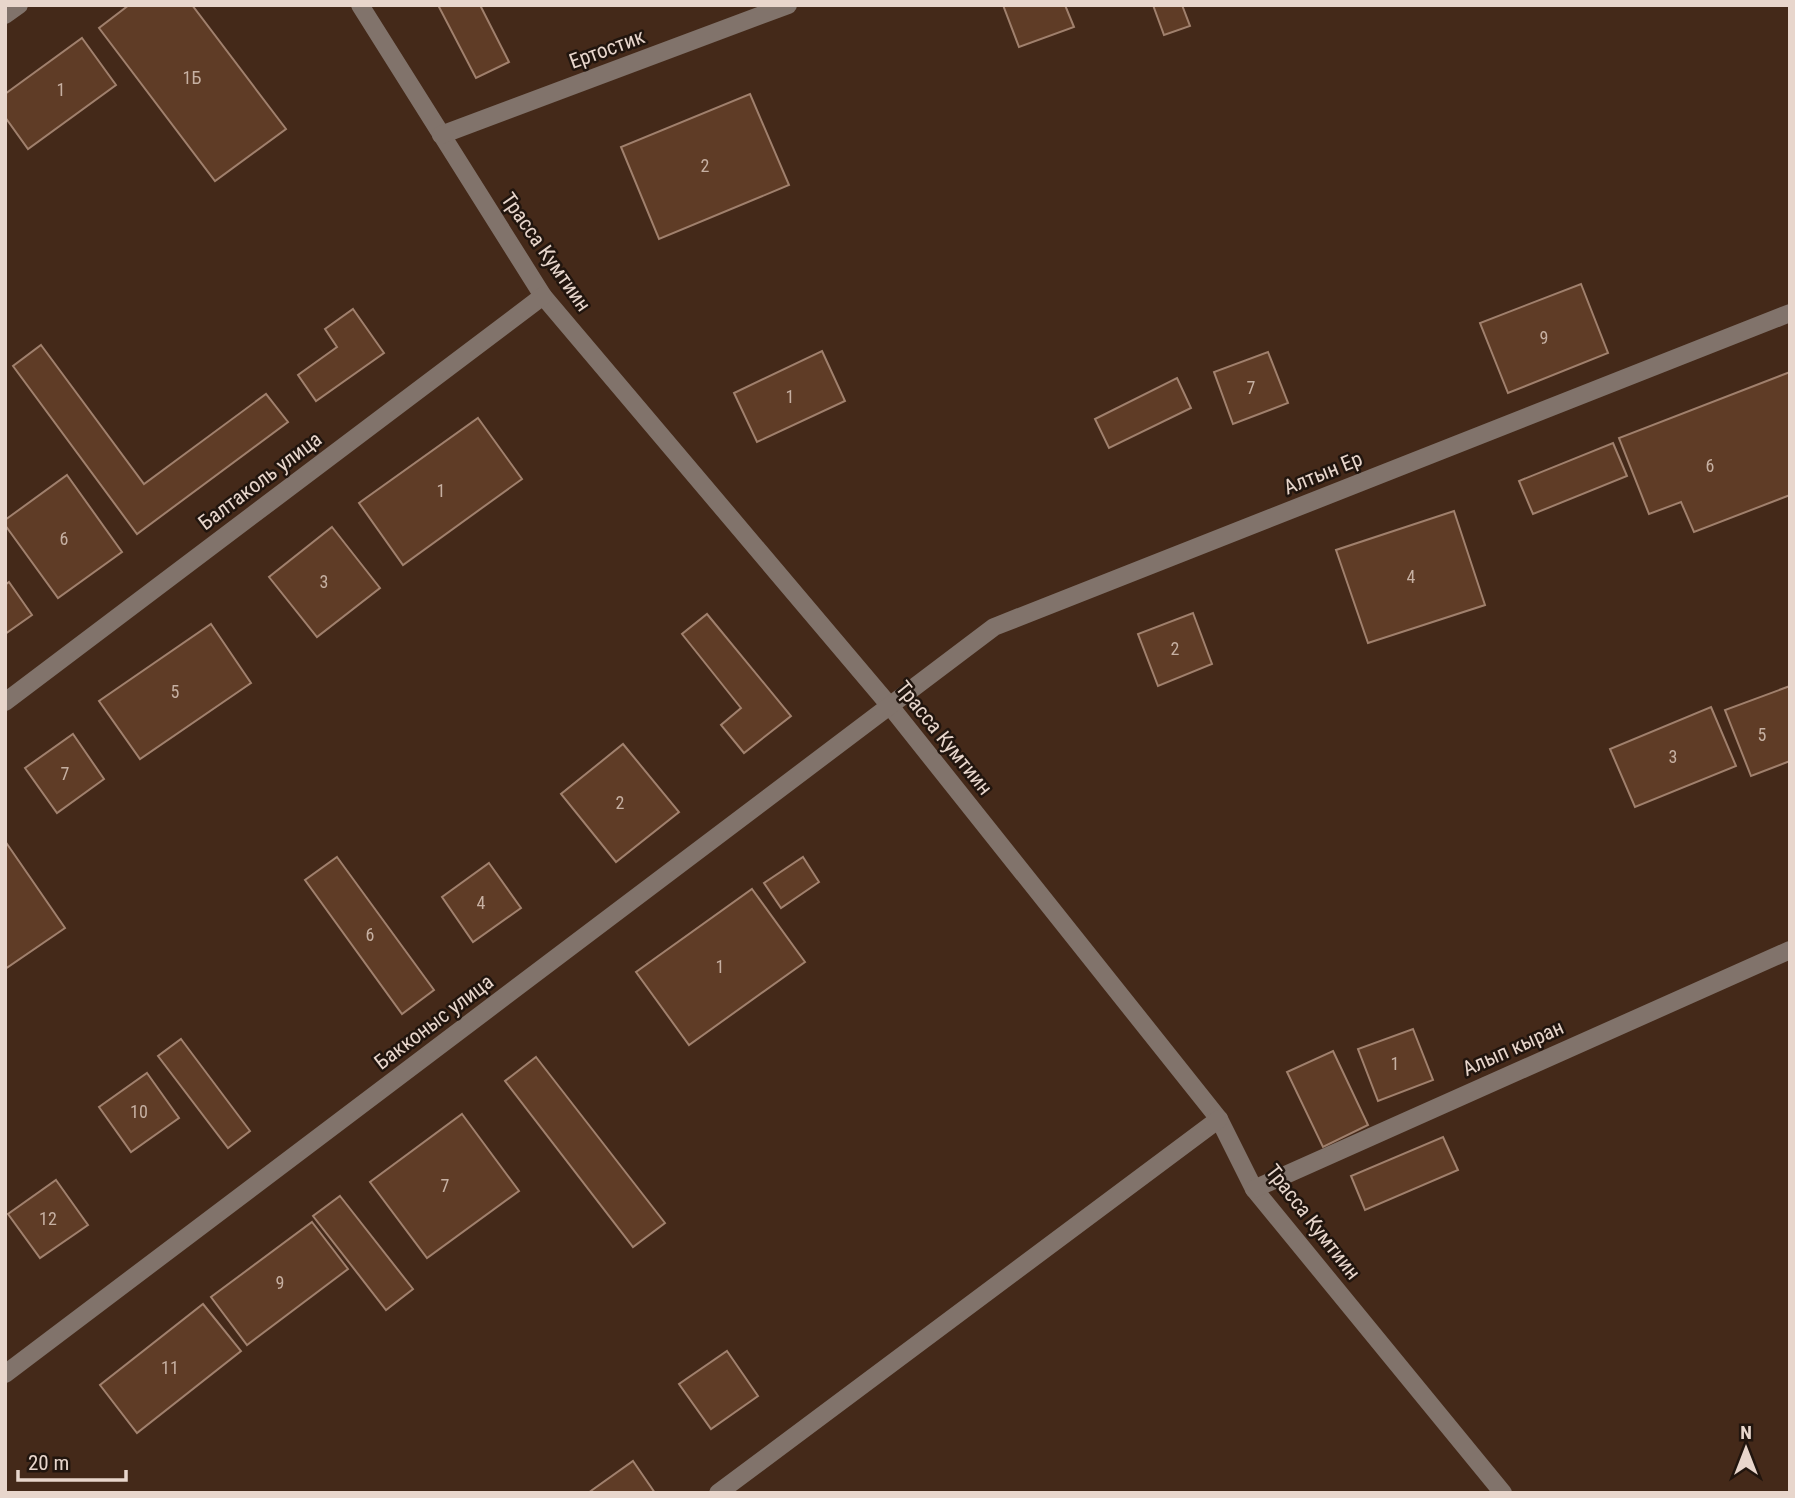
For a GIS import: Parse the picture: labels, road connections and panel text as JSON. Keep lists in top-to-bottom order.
{
  "streets": {
    "street": [
      "Ертостик",
      "Трасса Кумтиин",
      "Алтын Ер",
      "Балтаколь улица",
      "Бакконыс улица",
      "Алып кыран"
    ]
  },
  "crossings": [
    ["Ертостик", "Трасса Кумтиин"],
    ["Трасса Кумтиин", "Алтын Ер"],
    ["Трасса Кумтиин", "Балтаколь улица"],
    ["Трасса Кумтиин", "Бакконыс улица"],
    ["Трасса Кумтиин", "Алып кыран"],
    ["Алтын Ер", "Бакконыс улица"]
  ],
  "house_numbers": [
    "1Б",
    "1",
    "2",
    "9",
    "7",
    "1",
    "6",
    "1",
    "6",
    "4",
    "3",
    "2",
    "5",
    "5",
    "3",
    "7",
    "2",
    "4",
    "6",
    "1",
    "1",
    "10",
    "7",
    "12",
    "9",
    "11"
  ],
  "scale_bar": "20 m",
  "north": "top"
}
